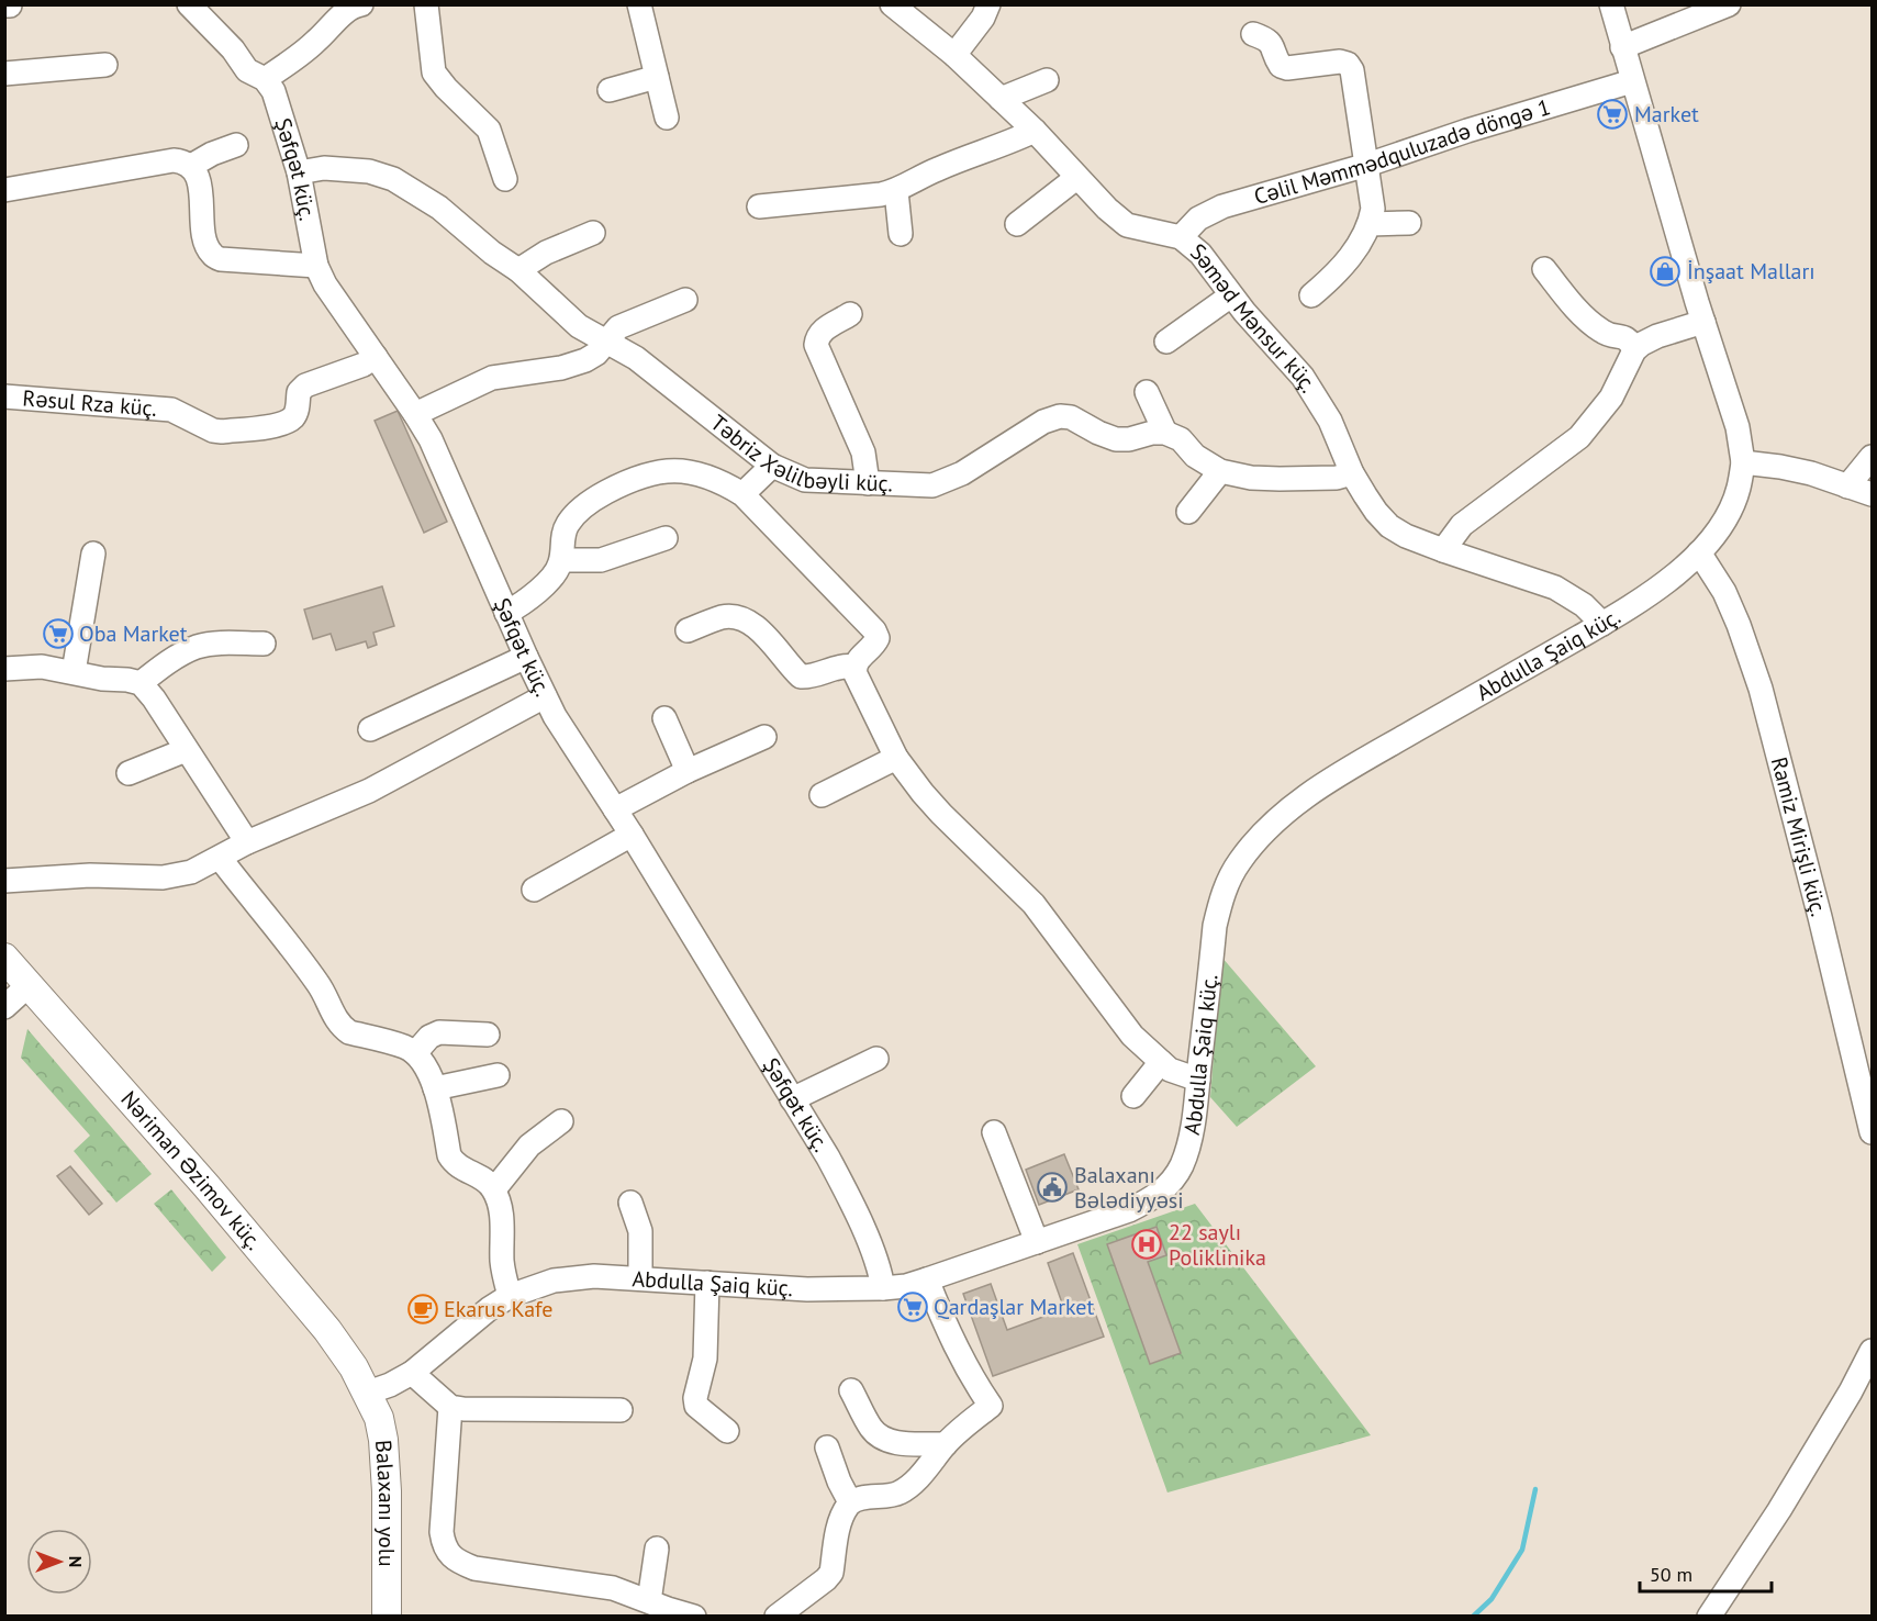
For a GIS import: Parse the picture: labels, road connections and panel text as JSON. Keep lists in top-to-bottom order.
{
  "streets": {
    "main road": ["Nəriman Əzimov küç.", "Balaxanı yolu"],
    "street": [
      "Cəlil Məmmədquluzadə döngə 1",
      "Şəfqət küç.",
      "Səməd Mənsur küç.",
      "Rəsul Rza küç.",
      "Təbriz Xəlilbəyli küç.",
      "Abdulla Şaiq küç.",
      "Ramiz Mirişli küç."
    ]
  },
  "crossings": [
    ["Cəlil Məmmədquluzadə döngə 1", "Səməd Mənsur küç."],
    ["Şəfqət küç.", "Rəsul Rza küç."],
    ["Şəfqət küç.", "Təbriz Xəlilbəyli küç."],
    ["Şəfqət küç.", "Abdulla Şaiq küç."],
    ["Səməd Mənsur küç.", "Abdulla Şaiq küç."],
    ["Abdulla Şaiq küç.", "Ramiz Mirişli küç."],
    ["Abdulla Şaiq küç.", "Nəriman Əzimov küç."],
    ["Abdulla Şaiq küç.", "Balaxanı yolu"],
    ["Nəriman Əzimov küç.", "Balaxanı yolu"]
  ],
  "places": {
    "supermarket": ["Market", "Oba Market", "Qardaşlar Market"],
    "shop": ["İnşaat Malları"],
    "public building": ["Balaxanı Bələdiyyəsi"],
    "hospital": ["22 saylı Poliklinika"],
    "cafe": ["Ekarus Kafe"]
  },
  "scale_bar": "50 m",
  "north": "right"
}
